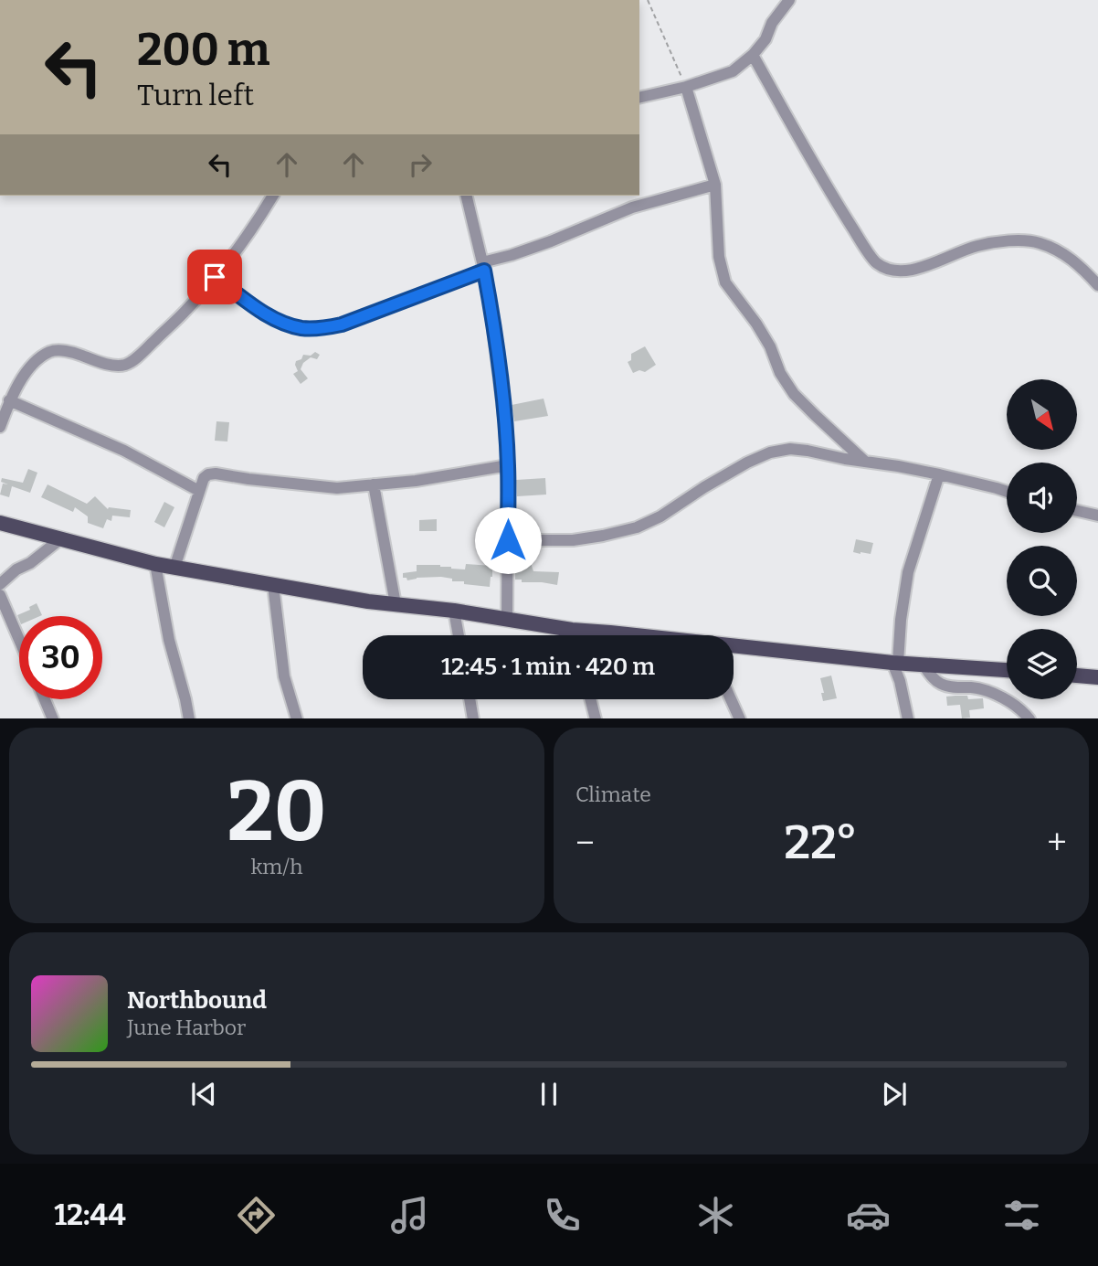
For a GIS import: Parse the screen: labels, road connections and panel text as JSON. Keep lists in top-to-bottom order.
{
  "north": "bottom right",
  "page": {
    "turn": ["200 m", "Turn left"],
    "limit": "30",
    "trip": "12:45 · 1 min · 420 m",
    "tile": [
      ["20", "km/h"],
      "Climate"
    ],
    "heat": ["−", "22°", "+"],
    "song": ["Northbound", "June Harbor"],
    "tabs": "12:44"
  }
}
